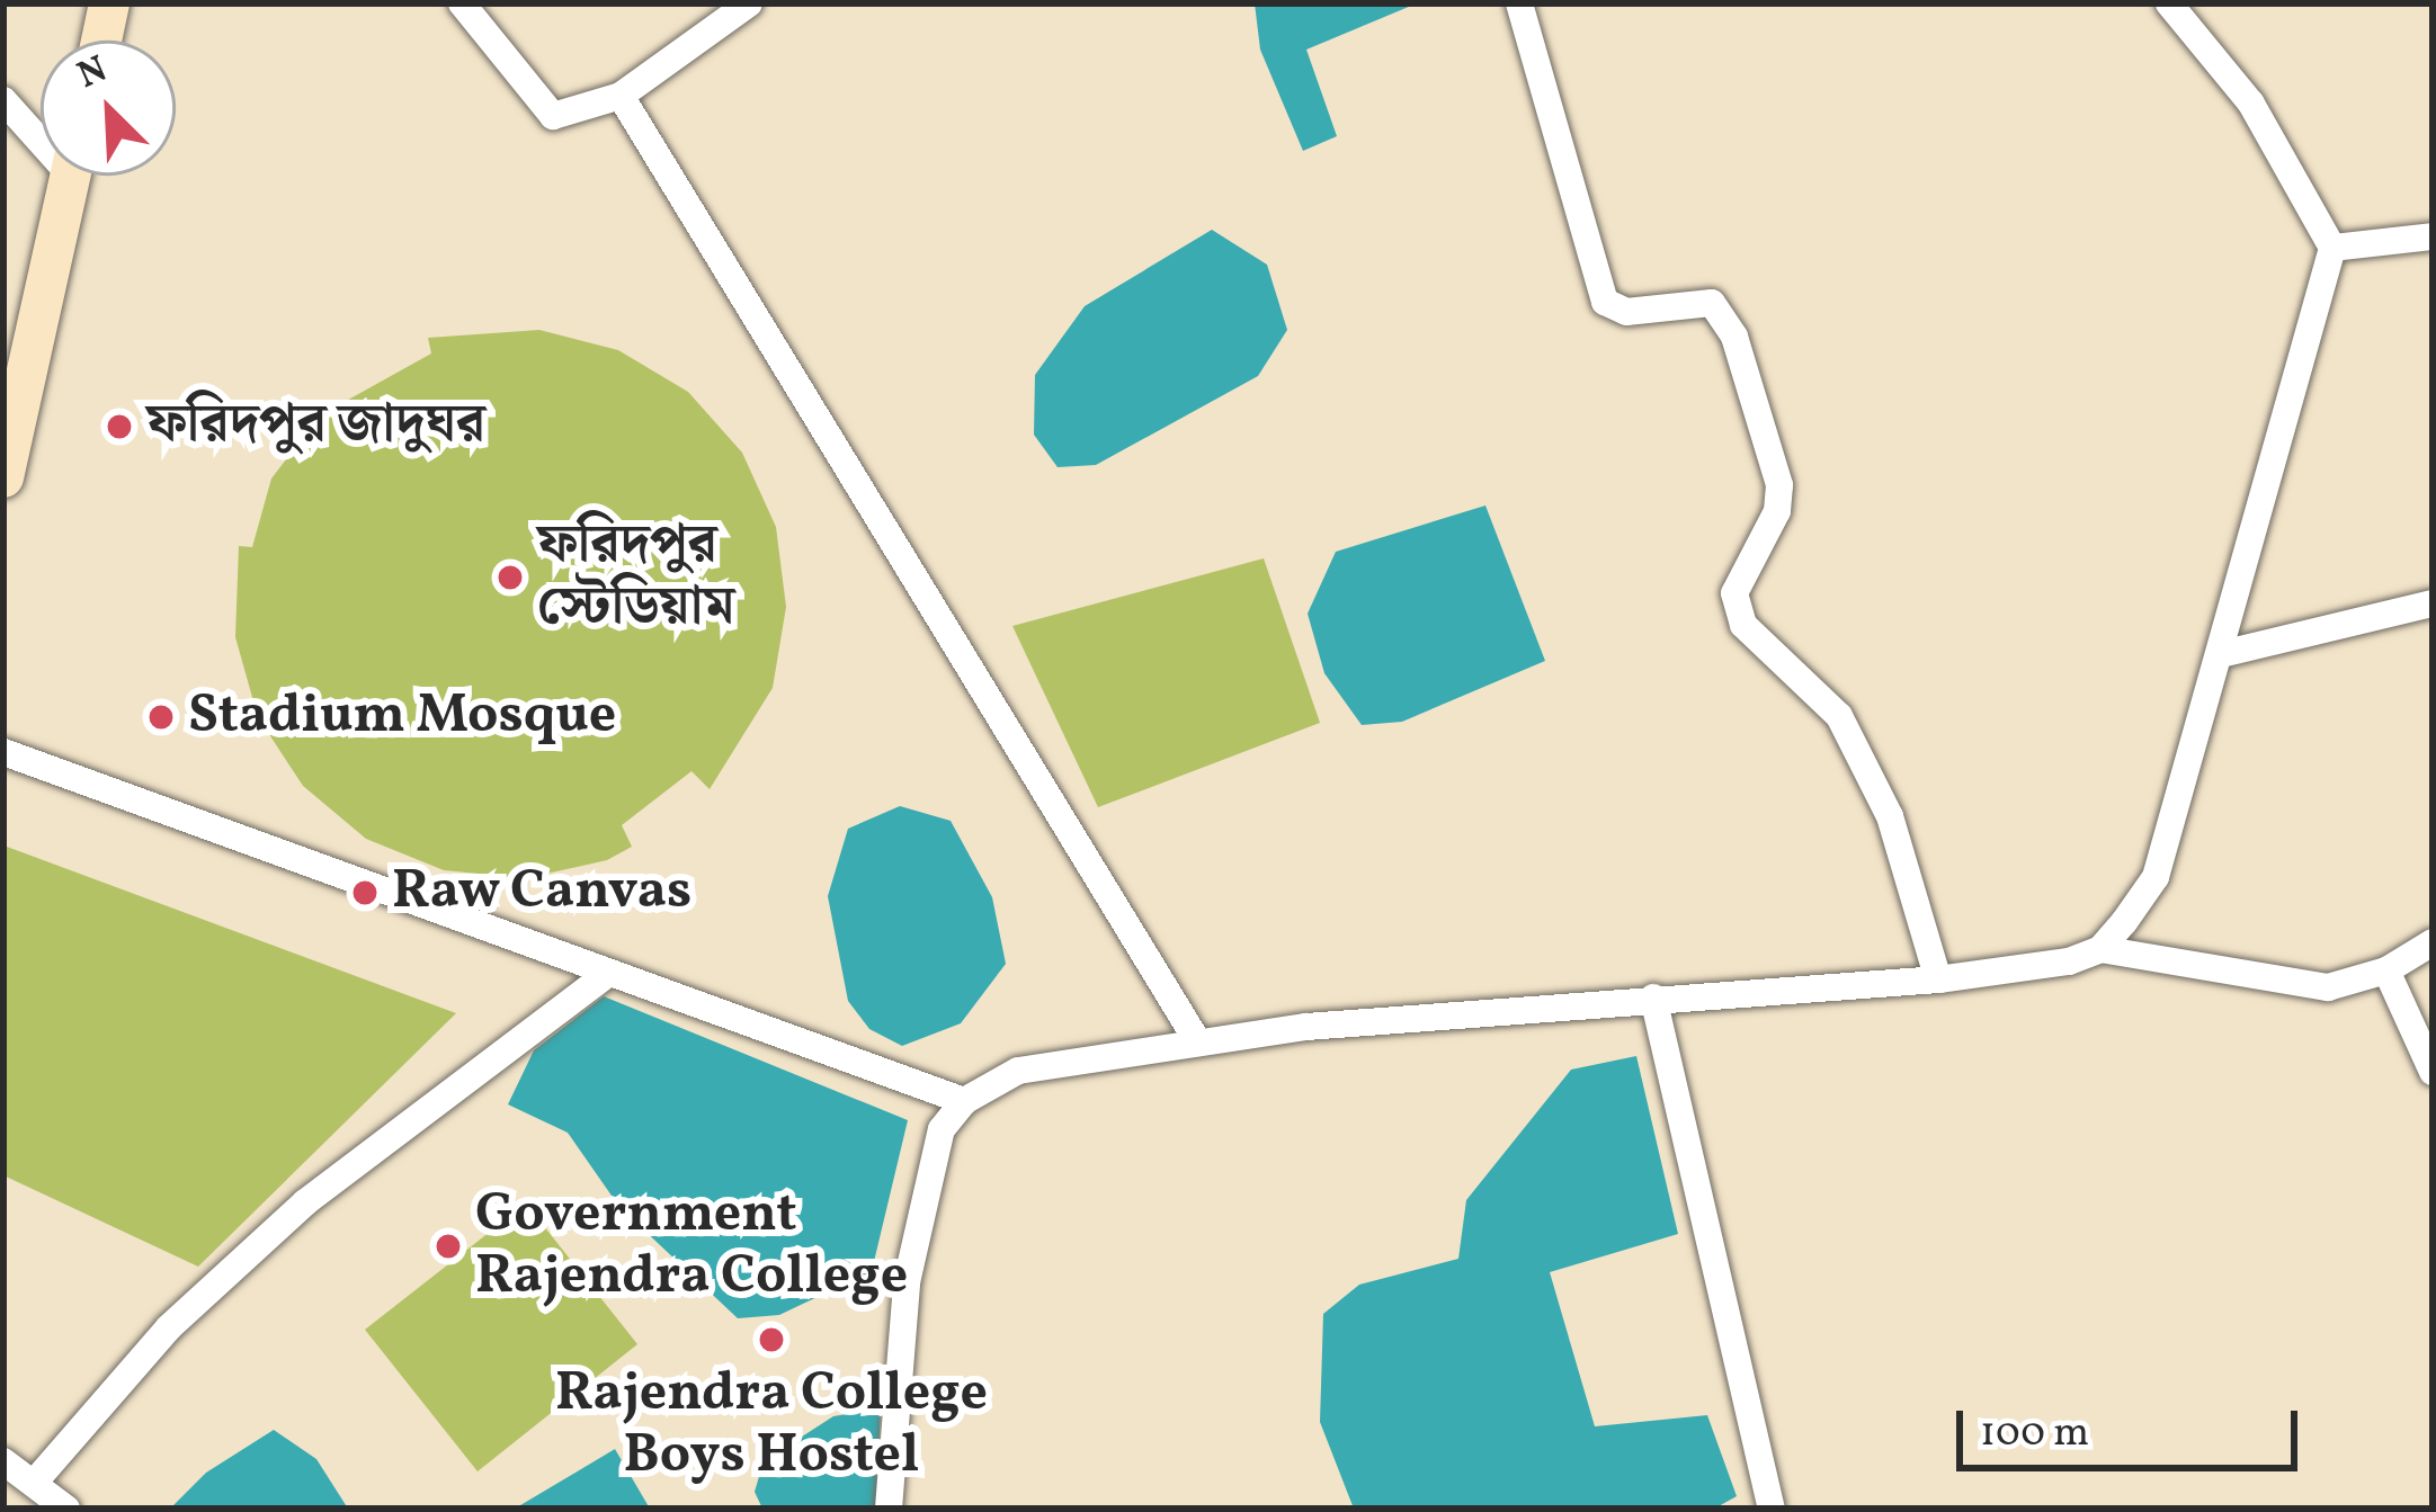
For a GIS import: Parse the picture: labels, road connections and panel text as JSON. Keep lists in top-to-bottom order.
{
  "places": [
    "ফরিদপুর জাদুঘর",
    "ফরিদপুর স্টেডিয়াম",
    "Stadium Mosque",
    "Raw Canvas",
    "Government Rajendra College",
    "Rajendra College Boys Hostel"
  ],
  "scale_bar": "100 m",
  "north": "top left"
}
